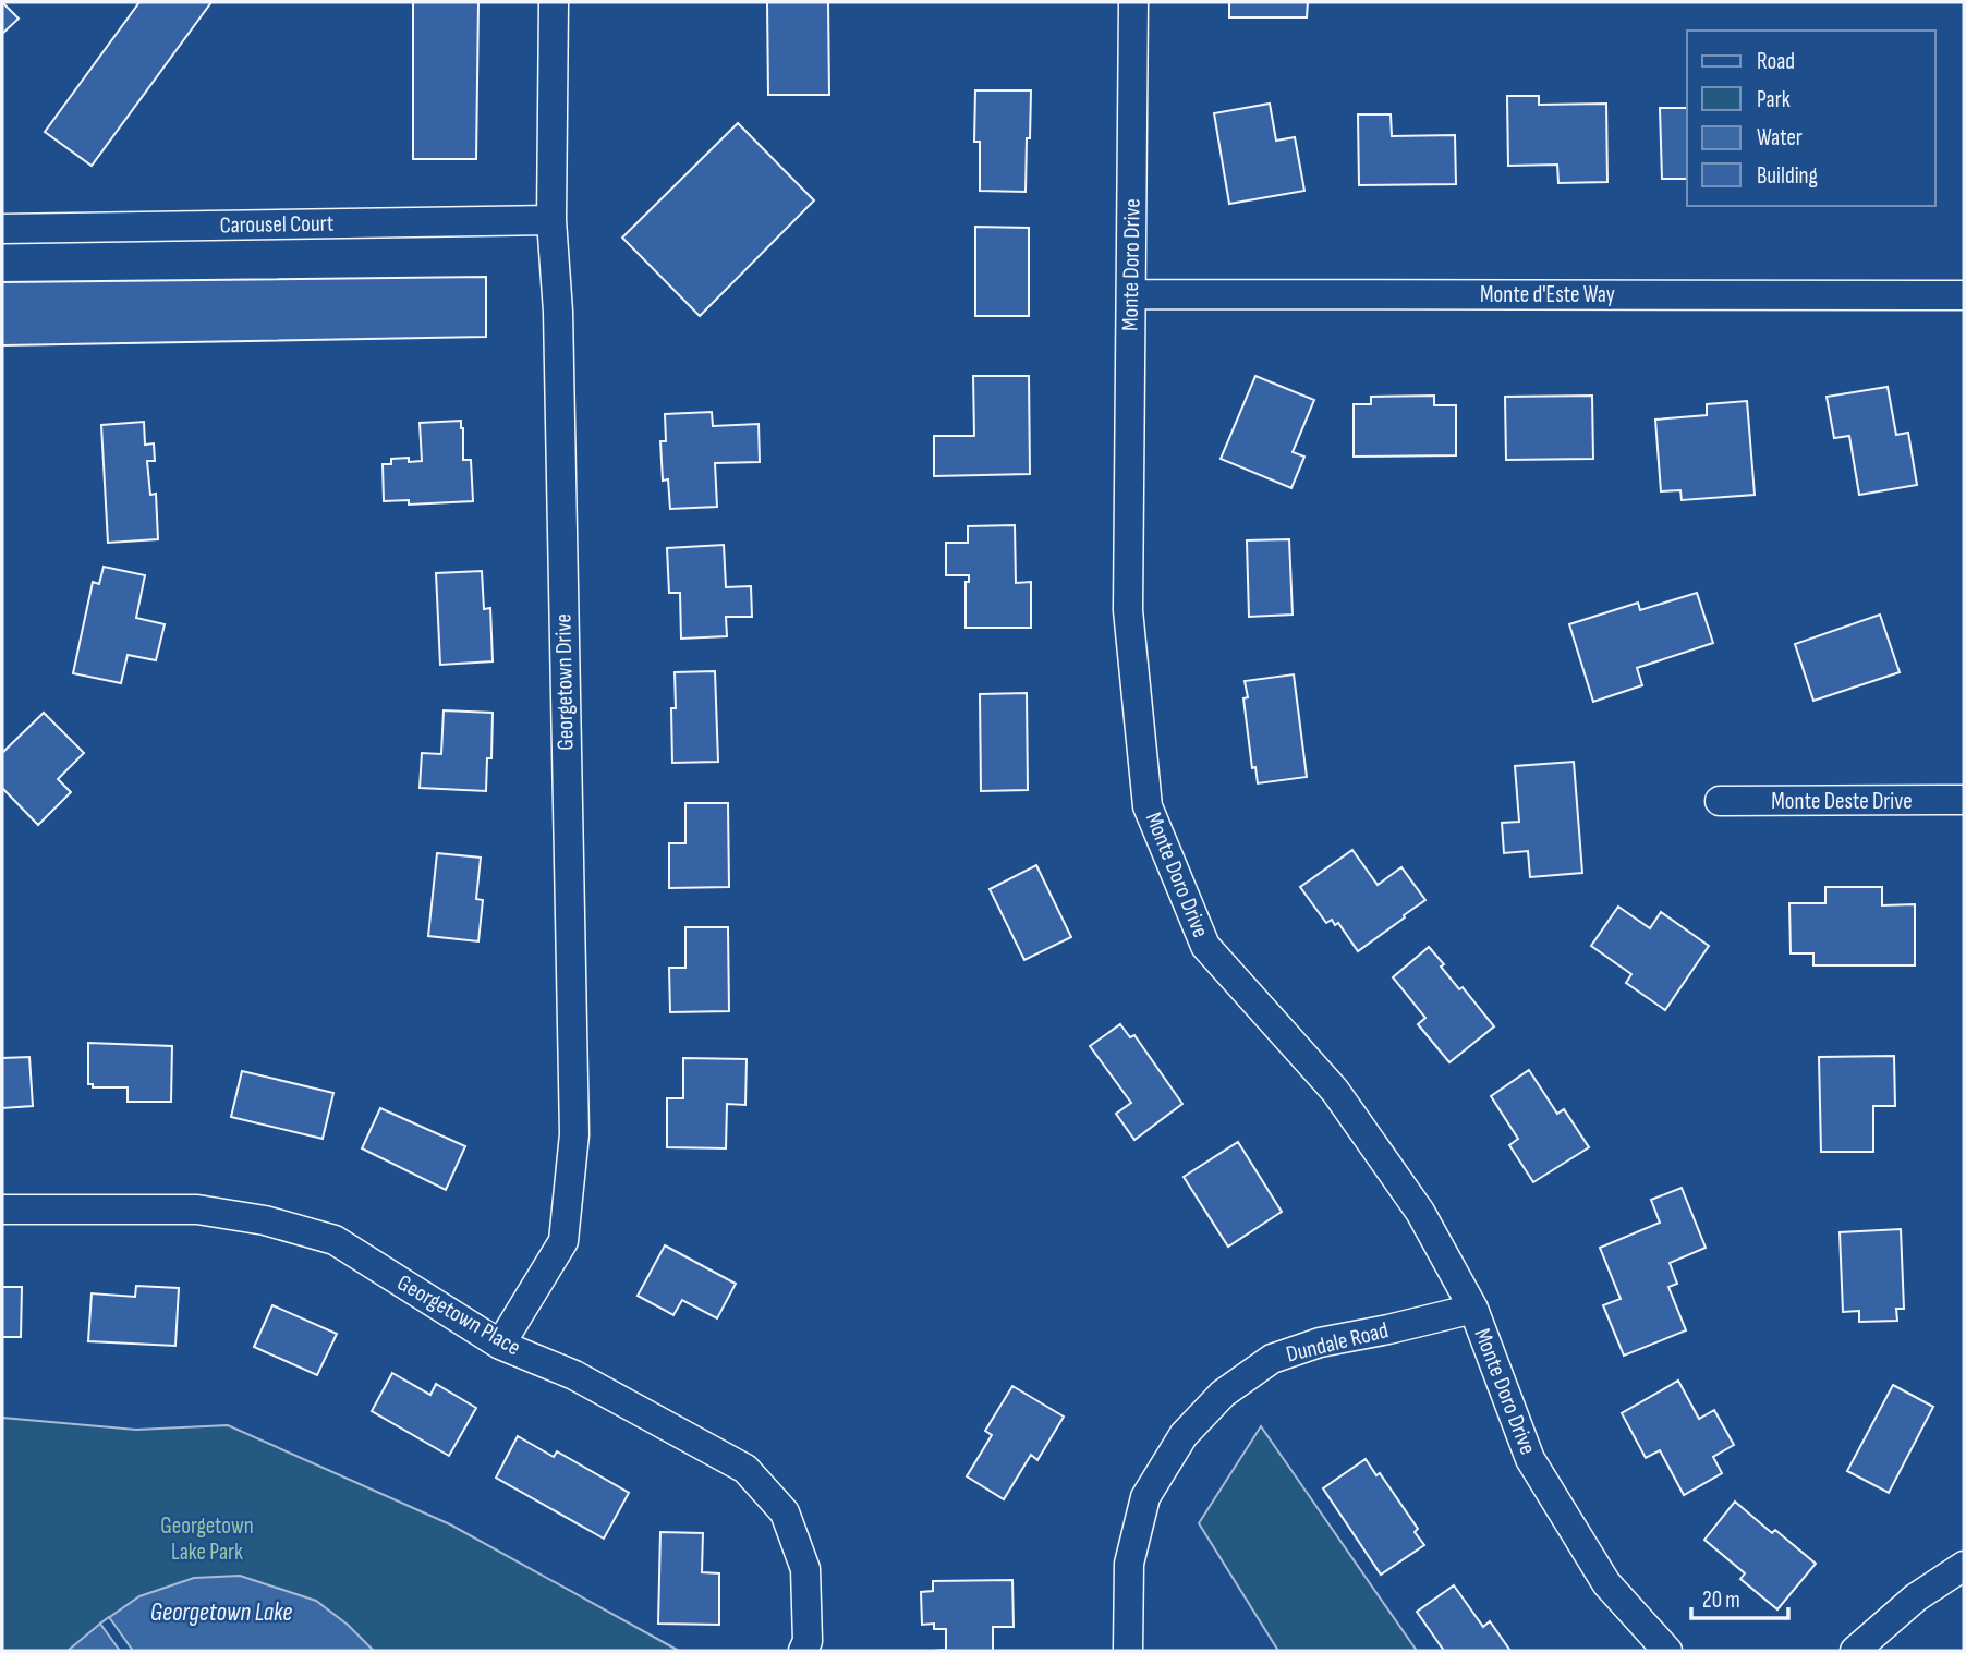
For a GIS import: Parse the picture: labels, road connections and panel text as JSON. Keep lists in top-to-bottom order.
{
  "streets": {
    "street": [
      "Carousel Court",
      "Monte Doro Drive",
      "Monte d'Este Way",
      "Georgetown Drive",
      "Monte Deste Drive",
      "Georgetown Place",
      "Dundale Road"
    ]
  },
  "crossings": [
    ["Carousel Court", "Georgetown Drive"],
    ["Monte Doro Drive", "Monte d'Este Way"],
    ["Monte Doro Drive", "Dundale Road"],
    ["Georgetown Drive", "Georgetown Place"]
  ],
  "water": ["Georgetown Lake"],
  "parks": ["Georgetown Lake Park"],
  "legend": [
    "Road",
    "Park",
    "Water",
    "Building"
  ],
  "scale_bar": "20 m"
}
